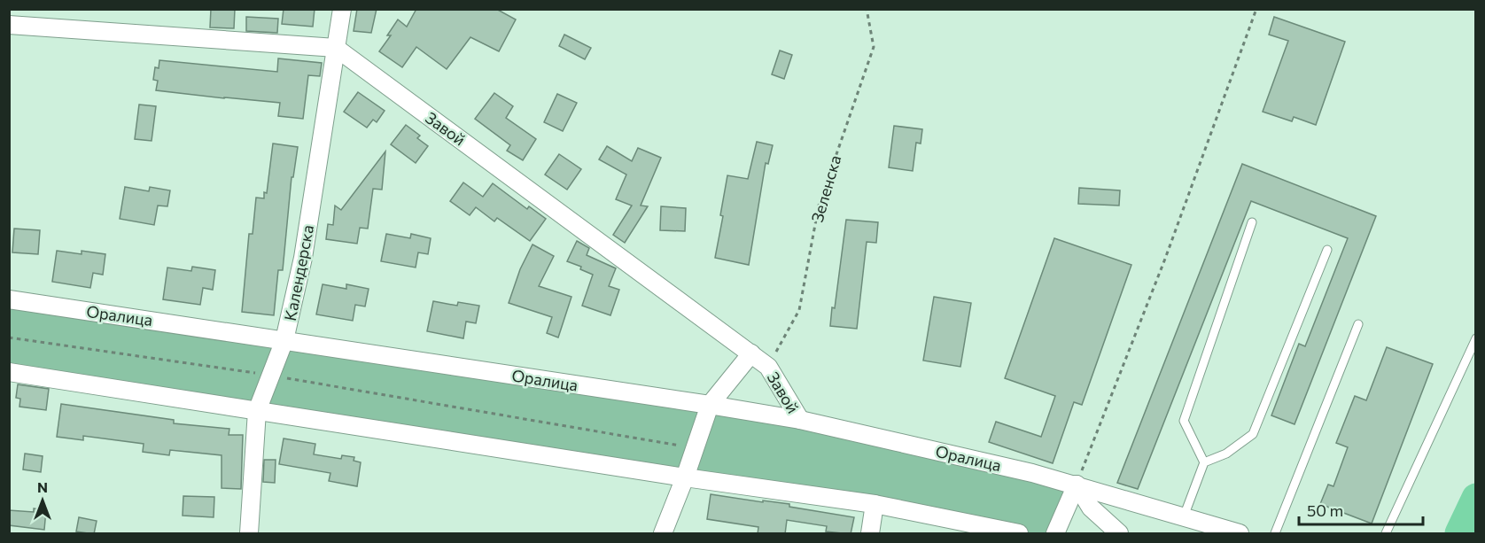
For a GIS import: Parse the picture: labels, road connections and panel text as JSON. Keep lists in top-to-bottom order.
{
  "streets": {
    "street": ["Завой", "Календерска", "Оралица"],
    "path": ["Зеленска"]
  },
  "crossings": [
    ["Завой", "Зеленска"],
    ["Завой", "Календерска"],
    ["Завой", "Оралица"],
    ["Календерска", "Оралица"]
  ],
  "scale_bar": "50 m",
  "north": "top"
}
